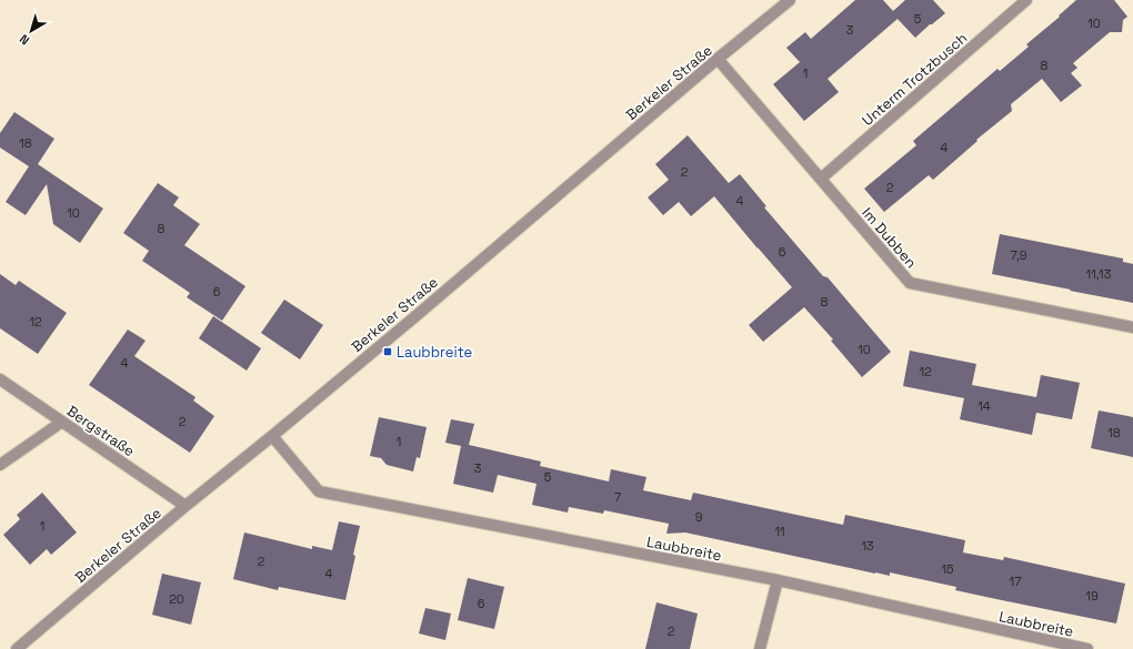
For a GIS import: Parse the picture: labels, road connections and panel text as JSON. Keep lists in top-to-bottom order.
{
  "streets": {
    "street": [
      "Unterm Trotzbusch",
      "Berkeler Straße",
      "Im Dubben",
      "Bergstraße",
      "Laubbreite"
    ]
  },
  "crossings": [
    ["Unterm Trotzbusch", "Im Dubben"],
    ["Berkeler Straße", "Im Dubben"],
    ["Berkeler Straße", "Bergstraße"],
    ["Berkeler Straße", "Laubbreite"]
  ],
  "places": {
    "transit": ["Laubbreite"]
  },
  "house_numbers": [
    "5",
    "10",
    "3",
    "8",
    "1",
    "18",
    "4",
    "2",
    "2",
    "4",
    "10",
    "8",
    "6",
    "7,9",
    "11,13",
    "6",
    "8",
    "12",
    "10",
    "4",
    "12",
    "14",
    "2",
    "18",
    "1",
    "3",
    "5",
    "7",
    "9",
    "1",
    "11",
    "13",
    "2",
    "15",
    "4",
    "17",
    "19",
    "20",
    "6",
    "2"
  ],
  "north": "bottom left"
}
